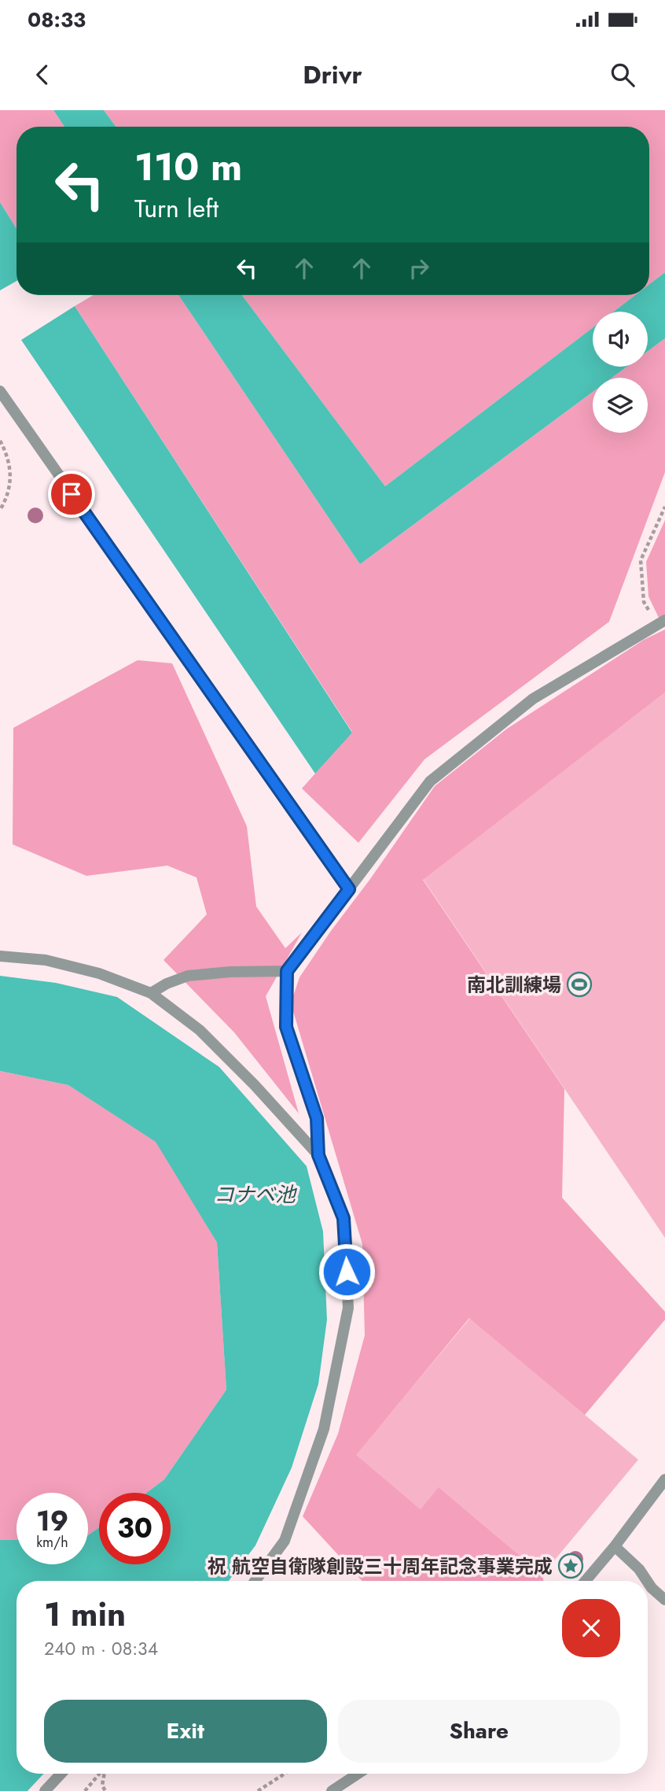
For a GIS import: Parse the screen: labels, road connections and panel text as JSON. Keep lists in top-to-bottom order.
{
  "water": ["コナベ池"],
  "places": {
    "sports": ["南北訓練場"],
    "place": ["祝 航空自衛隊創設三十周年記念事業完成"]
  },
  "page": {
    "status": "08:33",
    "header": "Drivr",
    "turn": ["110 m", "Turn left"],
    "speed": "19 km/h",
    "limit": "30",
    "heading": ["1 min", "240 m · 08:34"],
    "buttons": ["Exit", "Share"]
  }
}
